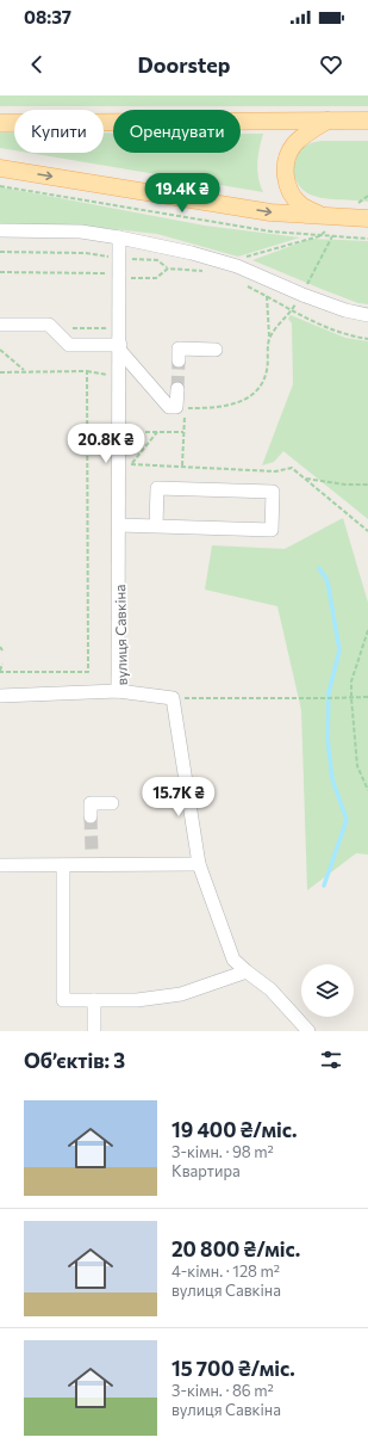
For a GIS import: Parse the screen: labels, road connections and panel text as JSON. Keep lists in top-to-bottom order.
{
  "streets": {
    "street": ["вулиця Савкіна"]
  },
  "page": {
    "status": "08:37",
    "header": "Doorstep",
    "chip": ["Купити", "Орендувати"],
    "price": ["19.4K ₴", "20.8K ₴", "15.7K ₴"],
    "heading": "Об’єктів: 3",
    "list": [
      {
        "name": "19 400 ₴/міс.",
        "note": "3-кімн. · 98 m² · Квартира"
      },
      {
        "name": "20 800 ₴/міс.",
        "note": "4-кімн. · 128 m² · вулиця Савкіна"
      },
      {
        "name": "15 700 ₴/міс.",
        "note": "3-кімн. · 86 m² · вулиця Савкіна"
      }
    ]
  }
}
